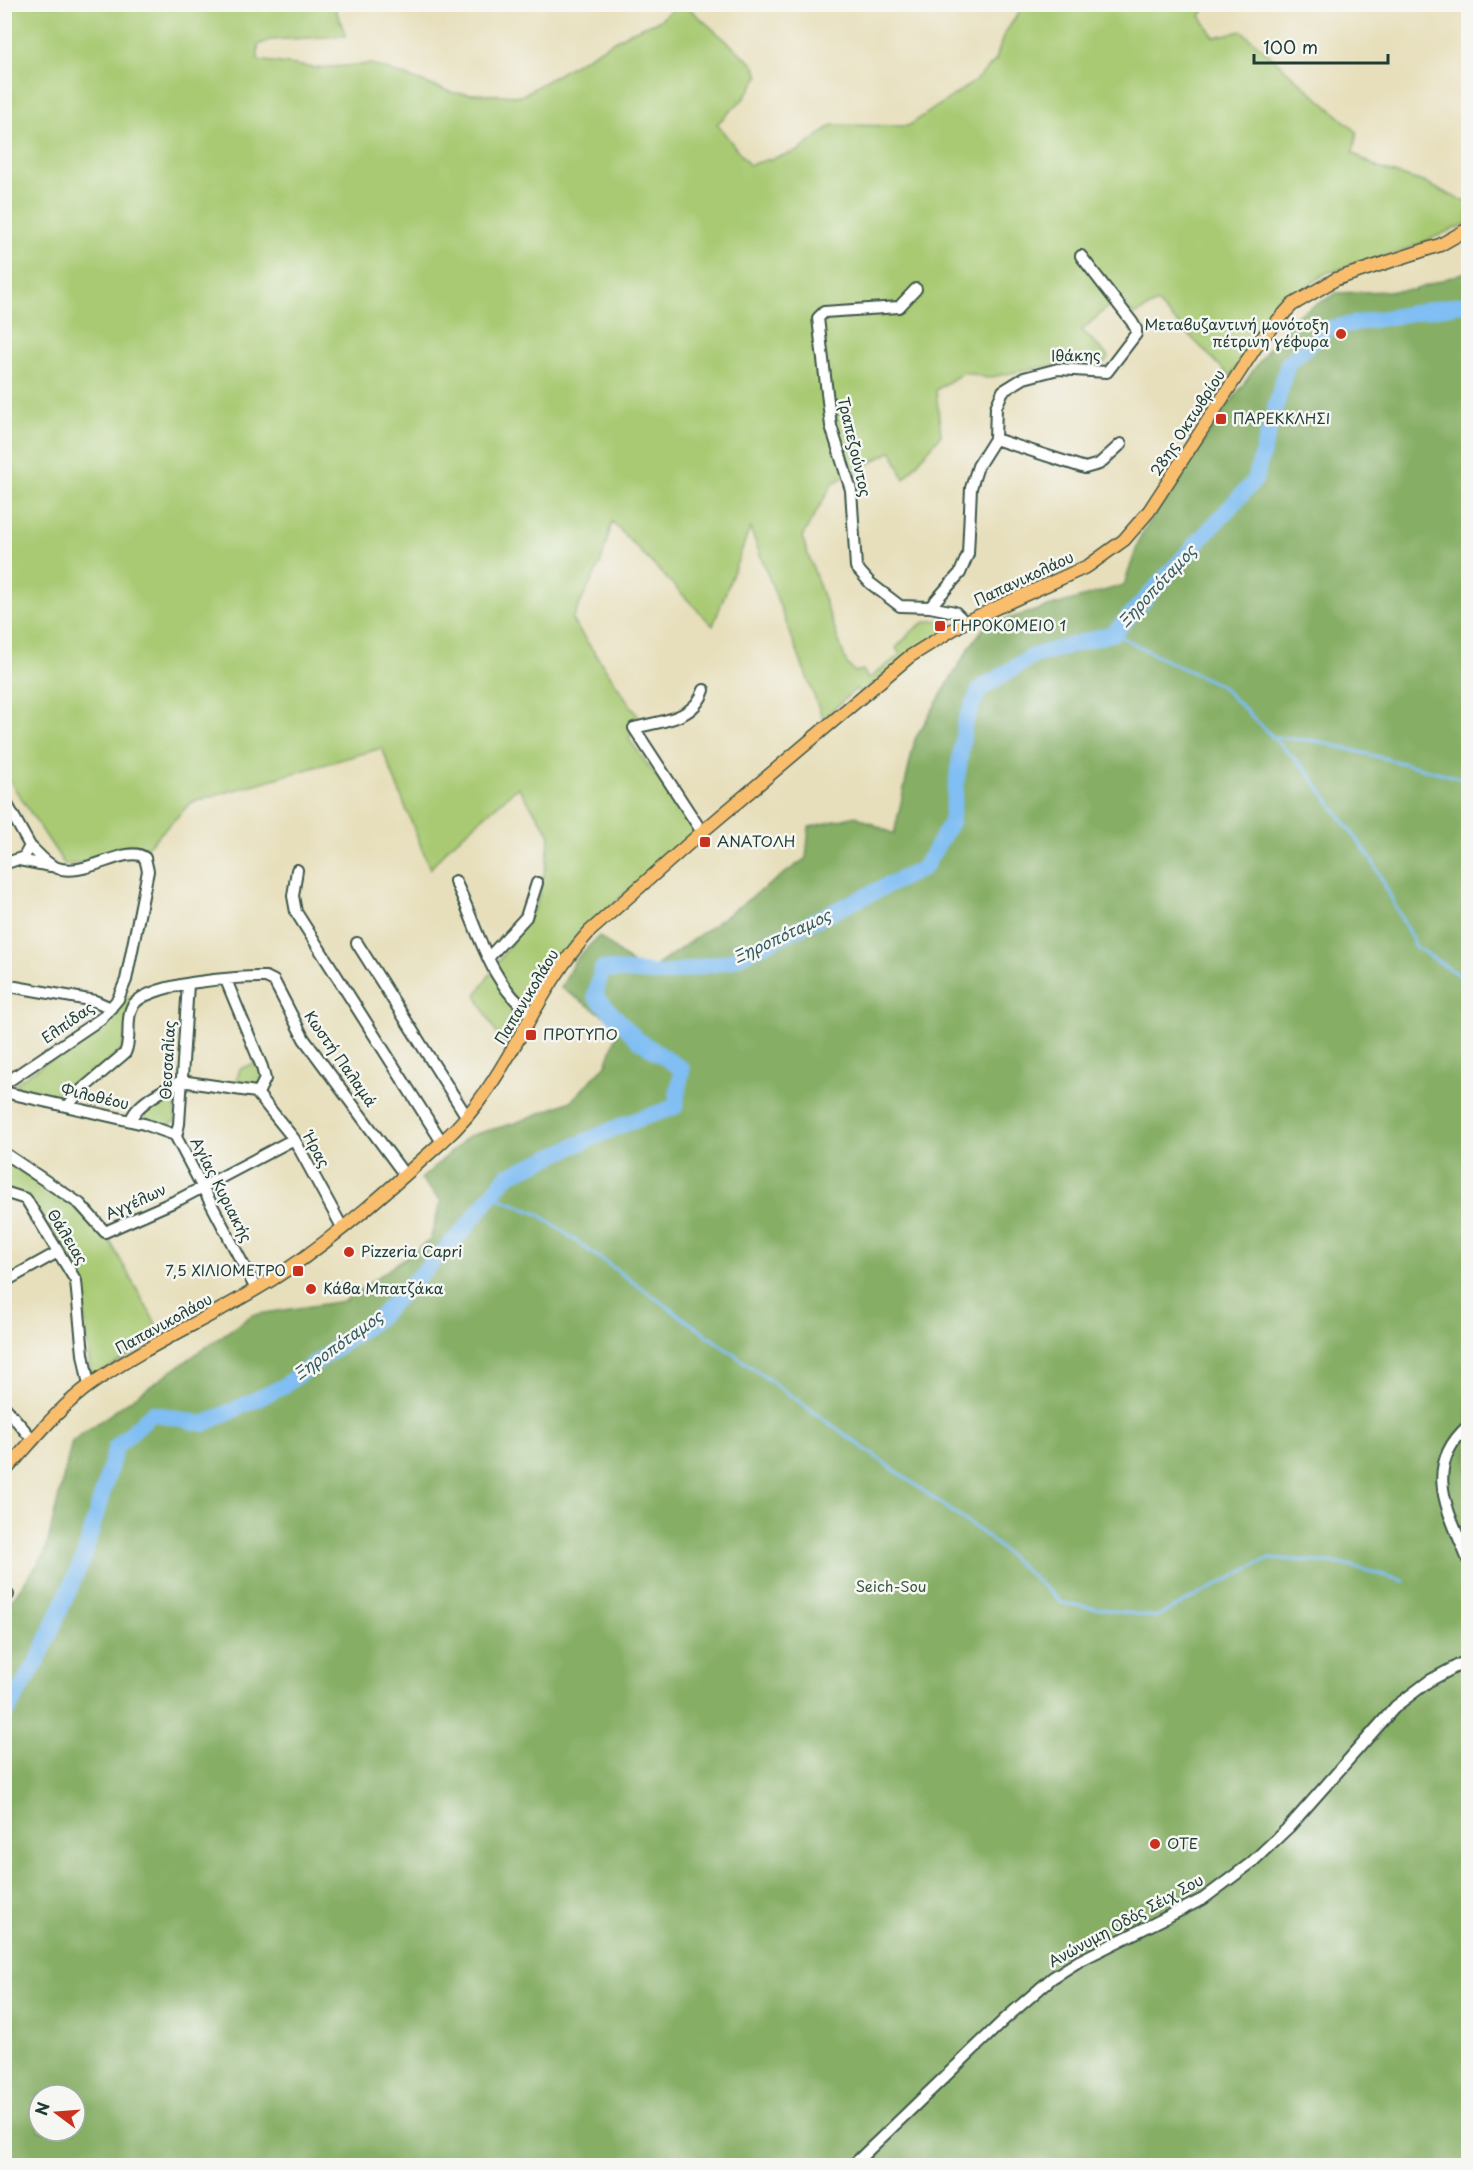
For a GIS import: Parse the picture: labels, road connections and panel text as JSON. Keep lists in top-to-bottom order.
{
  "streets": {
    "main road": ["28ης Οκτωβρίου", "Παπανικολάου"],
    "street": [
      "Ιθάκης",
      "Τραπεζούντος",
      "Ελπίδας",
      "Κωστή Παλαμά",
      "Θεσσαλίας",
      "Φιλοθέου",
      "Ήρας",
      "Αγίας Κυριακής",
      "Αγγέλων",
      "Θάλειας",
      "Ανώνυμη Οδός Σέιχ Σου"
    ]
  },
  "crossings": [
    ["28ης Οκτωβρίου", "Παπανικολάου"],
    ["Παπανικολάου", "Κωστή Παλαμά"],
    ["Παπανικολάου", "Ήρας"],
    ["Παπανικολάου", "Αγίας Κυριακής"],
    ["Παπανικολάου", "Θάλειας"],
    ["Κωστή Παλαμά", "Θεσσαλίας"],
    ["Κωστή Παλαμά", "Φιλοθέου"],
    ["Θεσσαλίας", "Φιλοθέου"],
    ["Θεσσαλίας", "Αγίας Κυριακής"],
    ["Φιλοθέου", "Αγίας Κυριακής"],
    ["Ήρας", "Αγγέλων"],
    ["Αγίας Κυριακής", "Αγγέλων"]
  ],
  "water": ["Ξηροπόταμος"],
  "parks": ["Seich-Sou"],
  "places": {
    "other": [
      "Μεταβυζαντινή μονότοξη πέτρινη γέφυρα",
      "Pizzeria Capri",
      "Κάβα Μπατζάκα",
      "ΟΤΕ"
    ],
    "transit": [
      "ΠΑΡΕΚΚΛΗΣΙ",
      "ΓΗΡΟΚΟΜΕΙΟ 1",
      "ΑΝΑΤΟΛΗ",
      "ΠΡΟΤΥΠΟ",
      "7,5 ΧΙΛΙΟΜΕΤΡΟ"
    ]
  },
  "scale_bar": "100 m",
  "north": "left"
}
